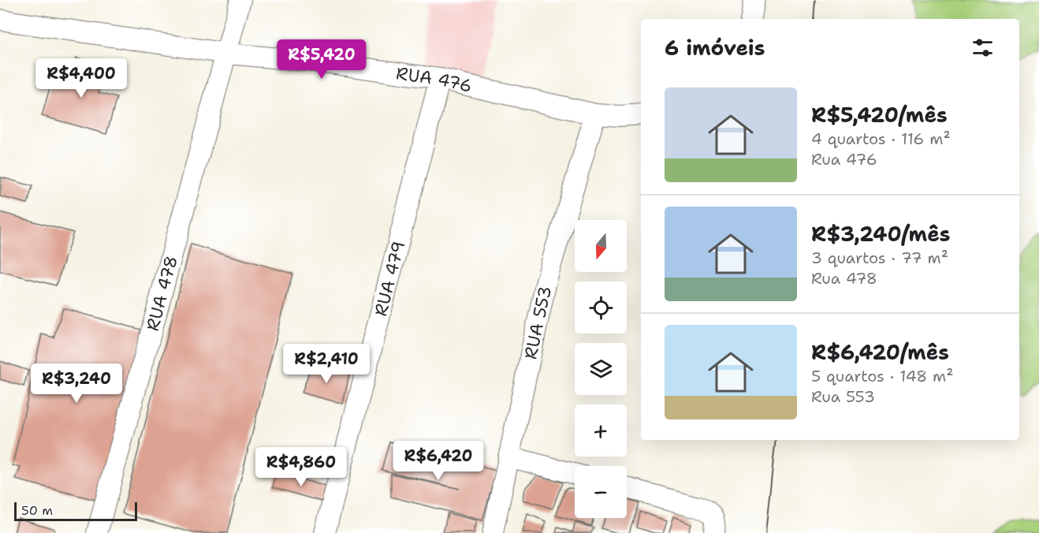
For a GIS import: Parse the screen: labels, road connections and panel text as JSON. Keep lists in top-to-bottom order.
{
  "streets": {
    "street": [
      "RUA 476",
      "RUA 479",
      "RUA 478",
      "RUA 553"
    ]
  },
  "crossings": [
    ["RUA 476", "RUA 479"],
    ["RUA 476", "RUA 478"],
    ["RUA 476", "RUA 553"]
  ],
  "scale_bar": "50 m",
  "north": "bottom",
  "page": {
    "heading": "6 imóveis",
    "price": [
      "R$5,420",
      "R$4,400",
      "R$2,410",
      "R$3,240",
      "R$6,420",
      "R$4,860"
    ],
    "list": [
      {
        "name": "R$5,420/mês",
        "note": "4 quartos · 116 m² · Rua 476"
      },
      {
        "name": "R$3,240/mês",
        "note": "3 quartos · 77 m² · Rua 478"
      },
      {
        "name": "R$6,420/mês",
        "note": "5 quartos · 148 m² · Rua 553"
      }
    ],
    "map_buttons": ["+", "−"],
    "scale": "50 m"
  }
}
